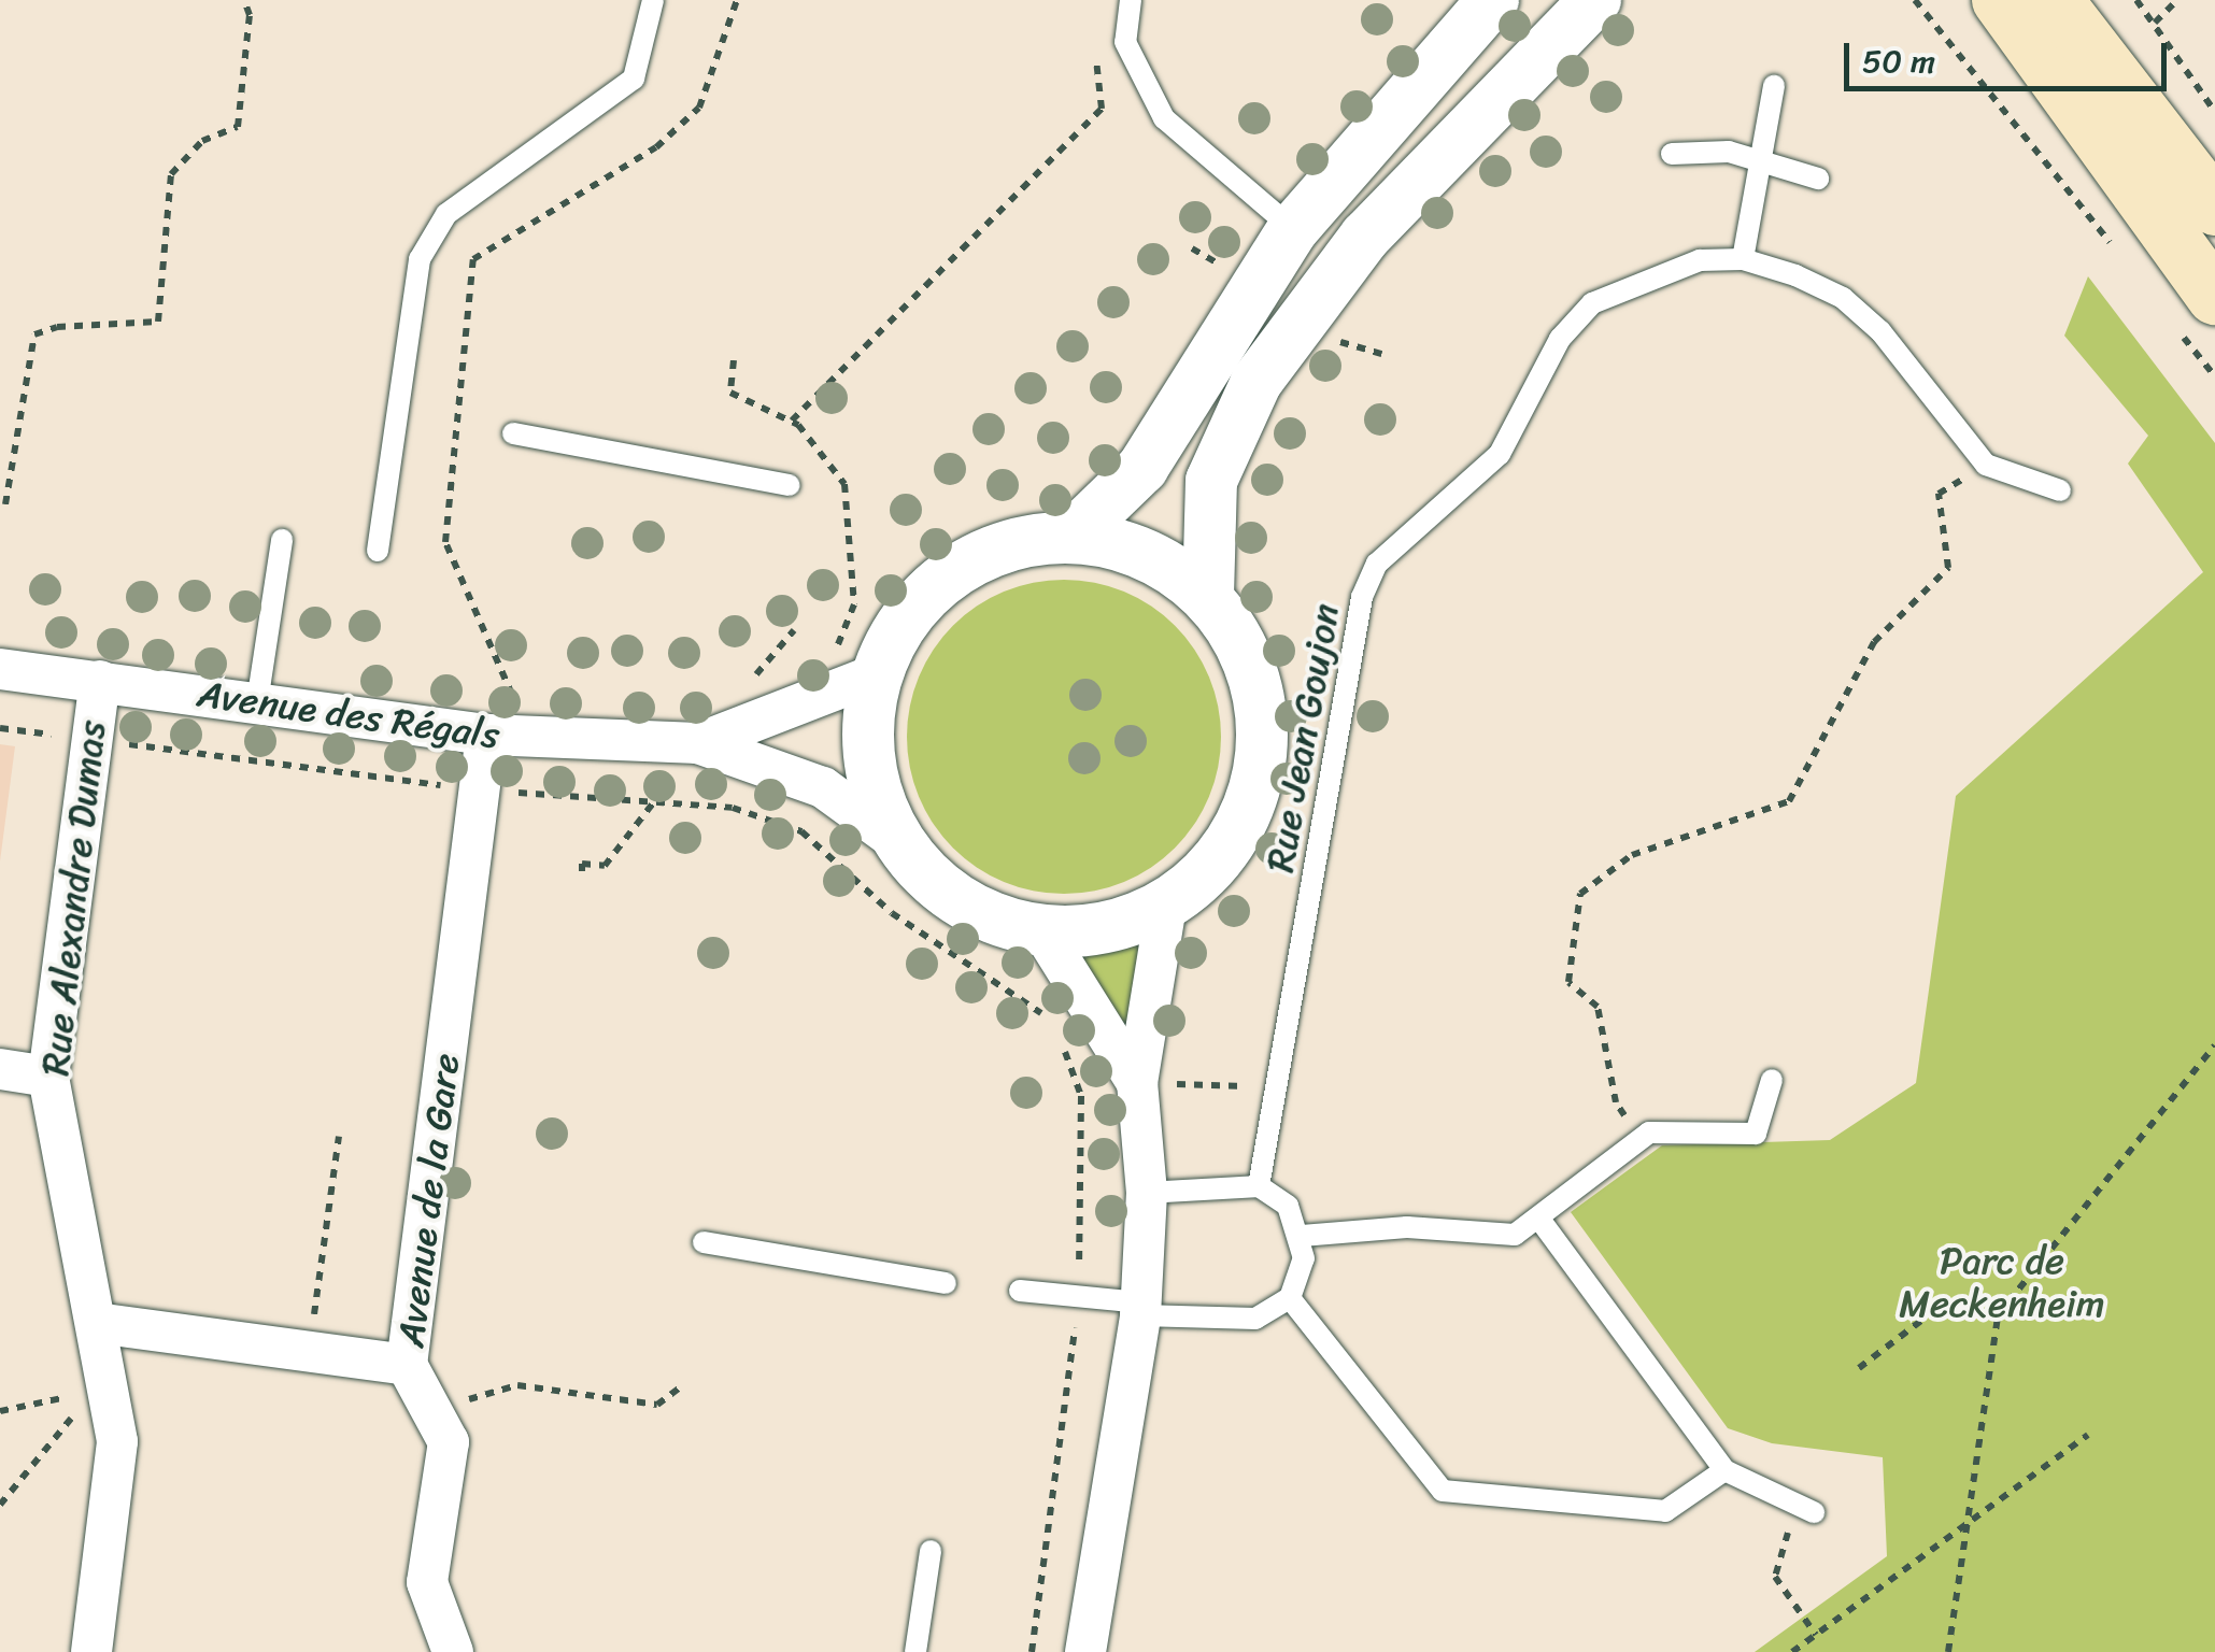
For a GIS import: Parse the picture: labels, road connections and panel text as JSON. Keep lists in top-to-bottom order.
{
  "streets": {
    "street": ["Avenue des Régals", "Rue Alexandre Dumas", "Avenue de la Gare"],
    "lane": ["Rue Jean Goujon"]
  },
  "crossings": [
    ["Avenue des Régals", "Rue Alexandre Dumas"],
    ["Avenue des Régals", "Avenue de la Gare"]
  ],
  "parks": ["Parc de Meckenheim"],
  "scale_bar": "50 m"
}
